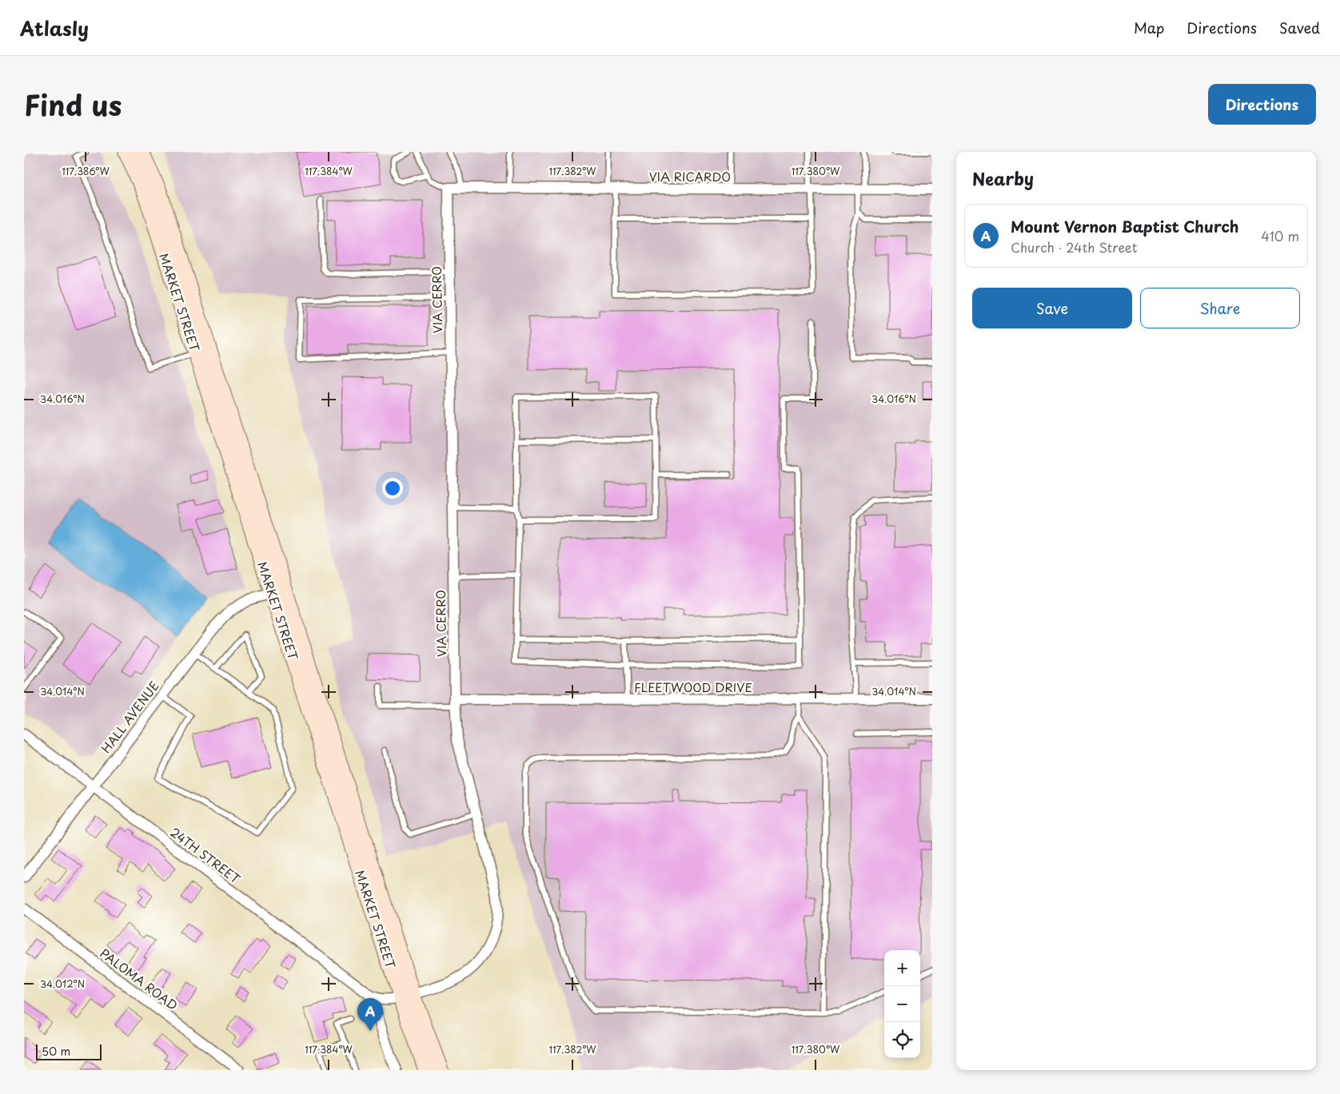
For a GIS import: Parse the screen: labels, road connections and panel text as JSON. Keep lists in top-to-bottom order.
{
  "streets": {
    "main road": ["MARKET STREET"],
    "street": [
      "VIA RICARDO",
      "VIA CERRO",
      "FLEETWOOD DRIVE",
      "HALL AVENUE",
      "24TH STREET",
      "PALOMA ROAD"
    ]
  },
  "crossings": [
    ["VIA RICARDO", "VIA CERRO"],
    ["VIA CERRO", "MARKET STREET"],
    ["VIA CERRO", "FLEETWOOD DRIVE"],
    ["VIA CERRO", "24TH STREET"],
    ["MARKET STREET", "HALL AVENUE"],
    ["MARKET STREET", "24TH STREET"],
    ["HALL AVENUE", "24TH STREET"]
  ],
  "scale_bar": "50 m",
  "page": {
    "header": "Atlasly",
    "nav": ["Map", "Directions", "Saved"],
    "title": "Find us",
    "buttons": [
      "Directions",
      ["Save", "Share"]
    ],
    "heading": "Nearby",
    "list": [
      {
        "mark": "A",
        "name": "Mount Vernon Baptist Church",
        "note": "Church · 24th Street",
        "value": "410 m"
      }
    ],
    "map_buttons": ["+", "−"],
    "pins": "A",
    "scale": "50 m"
  },
  "coordinates": [
    "117.386°W",
    "117.384°W",
    "117.382°W",
    "117.380°W",
    "34.016°N",
    "34.014°N",
    "34.012°N"
  ]
}
